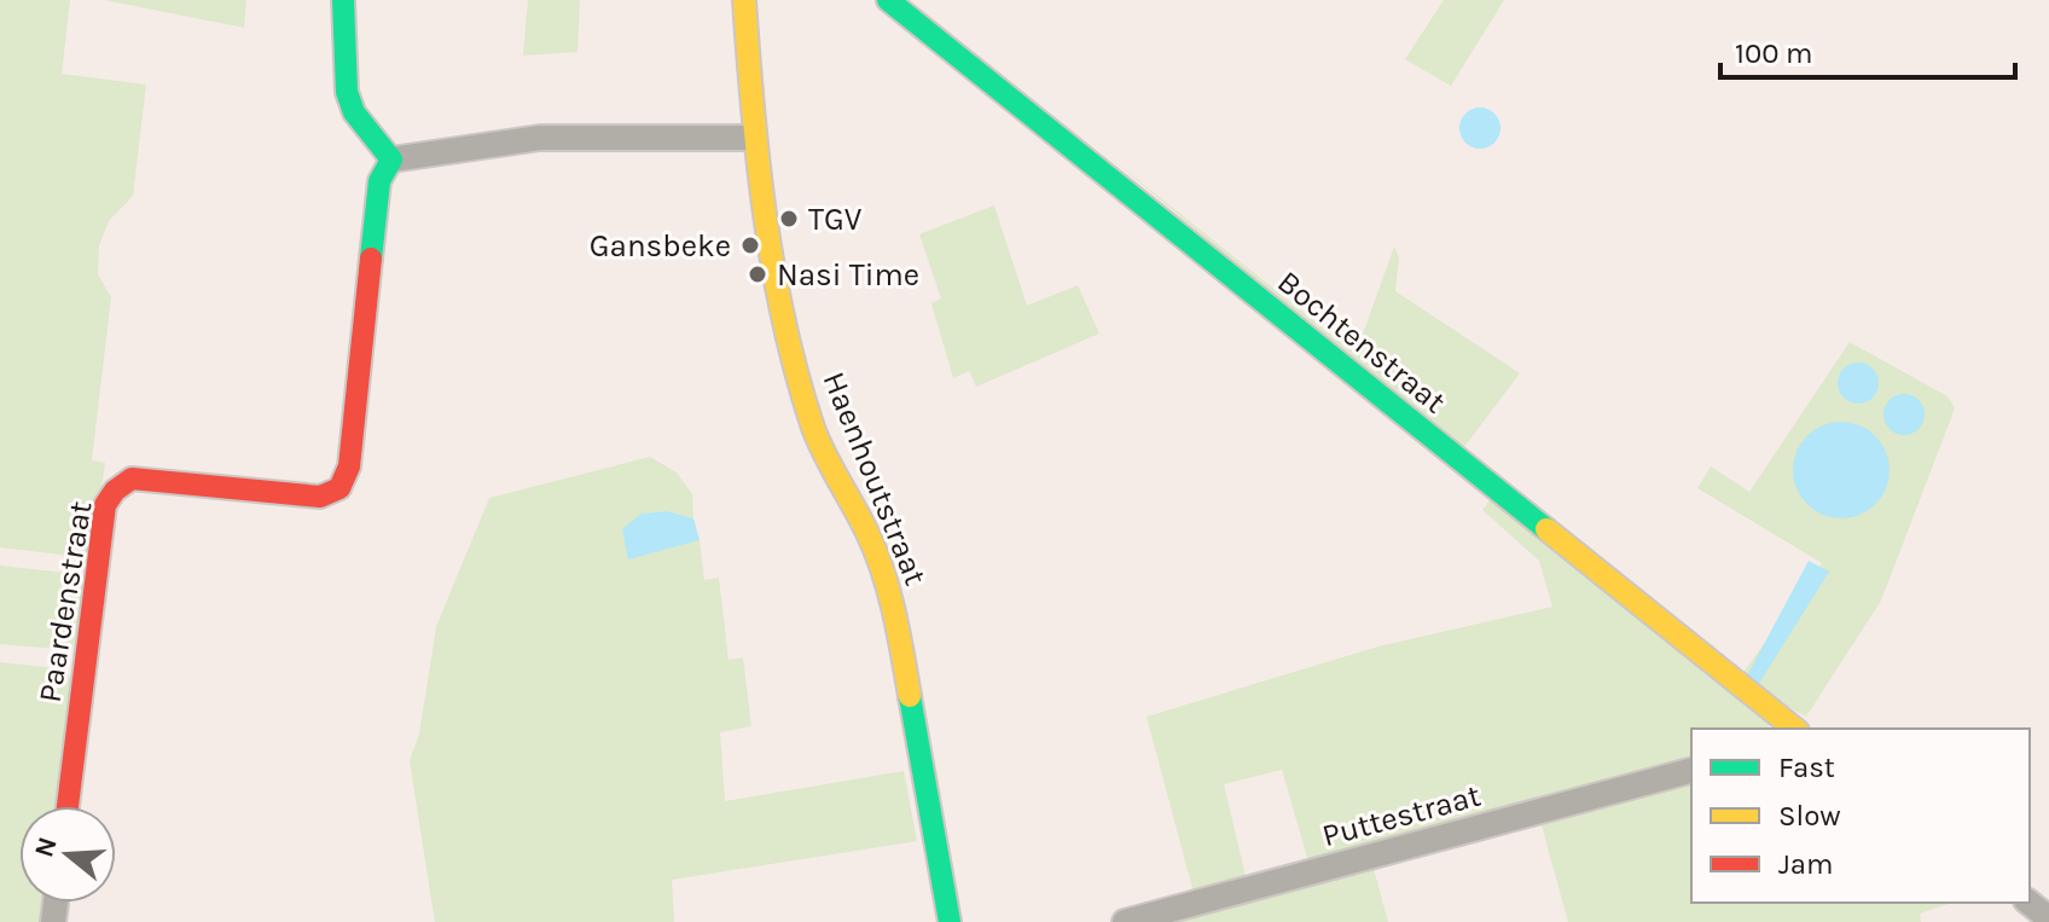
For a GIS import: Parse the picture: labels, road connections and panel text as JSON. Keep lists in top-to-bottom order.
{
  "streets": {
    "street": [
      "Bochtenstraat",
      "Haenhoutstraat",
      "Paardenstraat",
      "Puttestraat"
    ]
  },
  "places": ["TGV", "Gansbeke", "Nasi Time"],
  "legend": ["Fast", "Slow", "Jam"],
  "scale_bar": "100 m",
  "north": "left"
}
